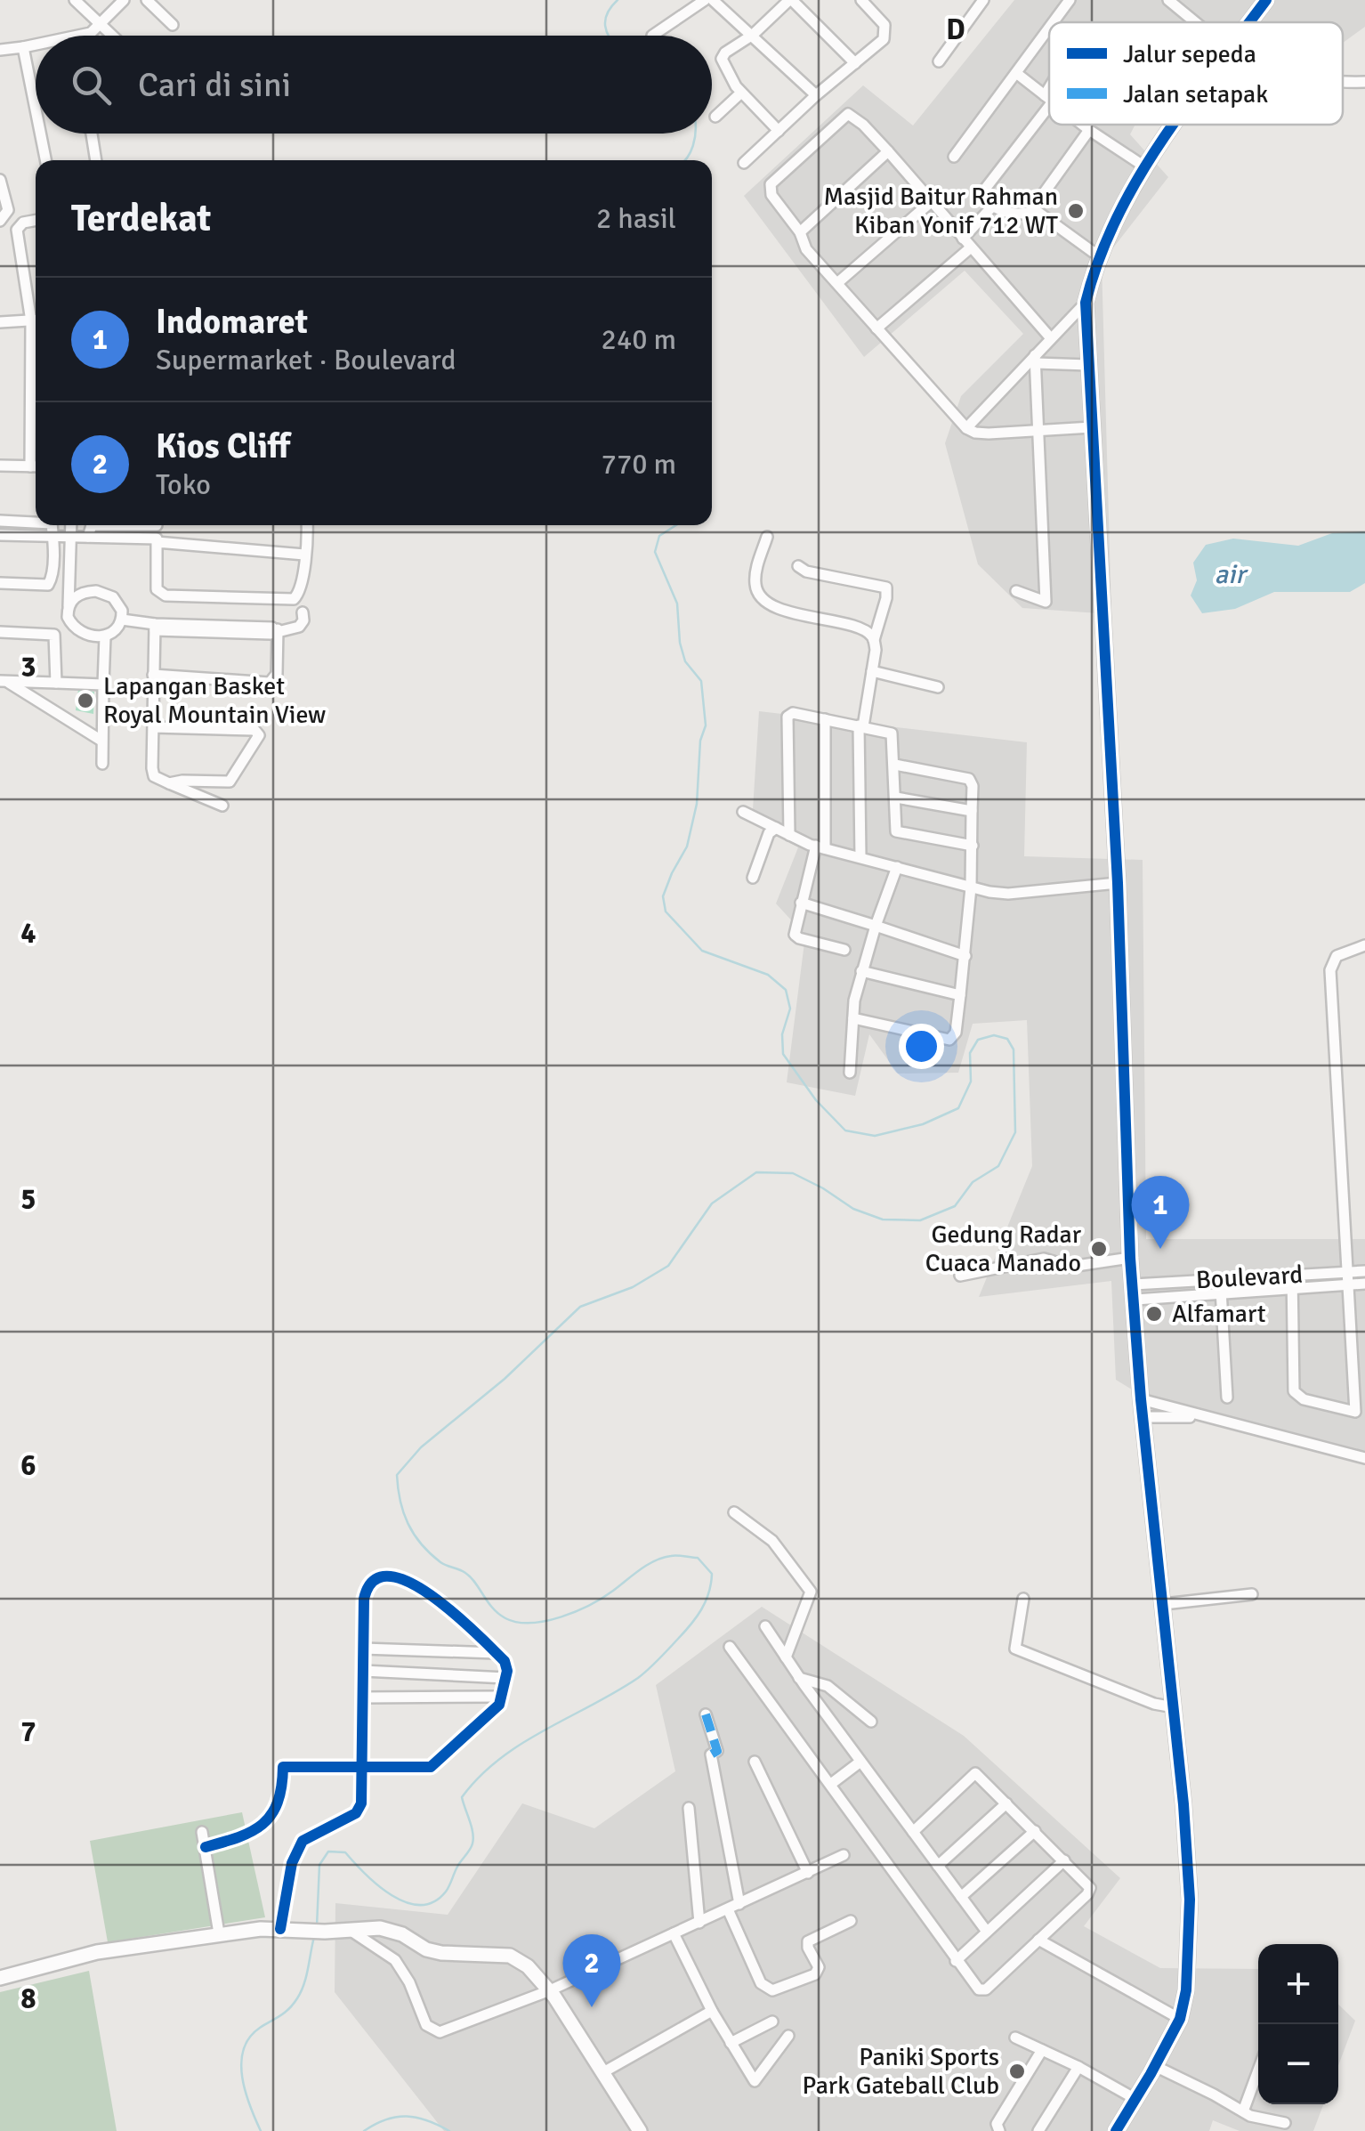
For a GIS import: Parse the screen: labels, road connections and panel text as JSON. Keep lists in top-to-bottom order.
{
  "streets": {
    "street": ["Boulevard"]
  },
  "water": ["air"],
  "places": [
    "Masjid Baitur Rahman Kiban Yonif 712 WT",
    "Lapangan Basket Royal Mountain View",
    "Gedung Radar Cuaca Manado",
    "Alfamart",
    "Paniki Sports Park Gateball Club"
  ],
  "legend": ["Jalur sepeda", "Jalan setapak"],
  "page": {
    "search": "Cari di sini",
    "heading": ["Terdekat", "2 hasil"],
    "list": [
      {
        "mark": "1",
        "name": "Indomaret",
        "note": "Supermarket · Boulevard",
        "value": "240 m"
      },
      {
        "mark": "2",
        "name": "Kios Cliff",
        "note": "Toko",
        "value": "770 m"
      }
    ],
    "pins": ["1", "2"],
    "map_buttons": ["+", "−"]
  },
  "grid": {
    "columns": ["D"],
    "rows": [
      "3",
      "4",
      "5",
      "6",
      "7",
      "8"
    ]
  }
}
